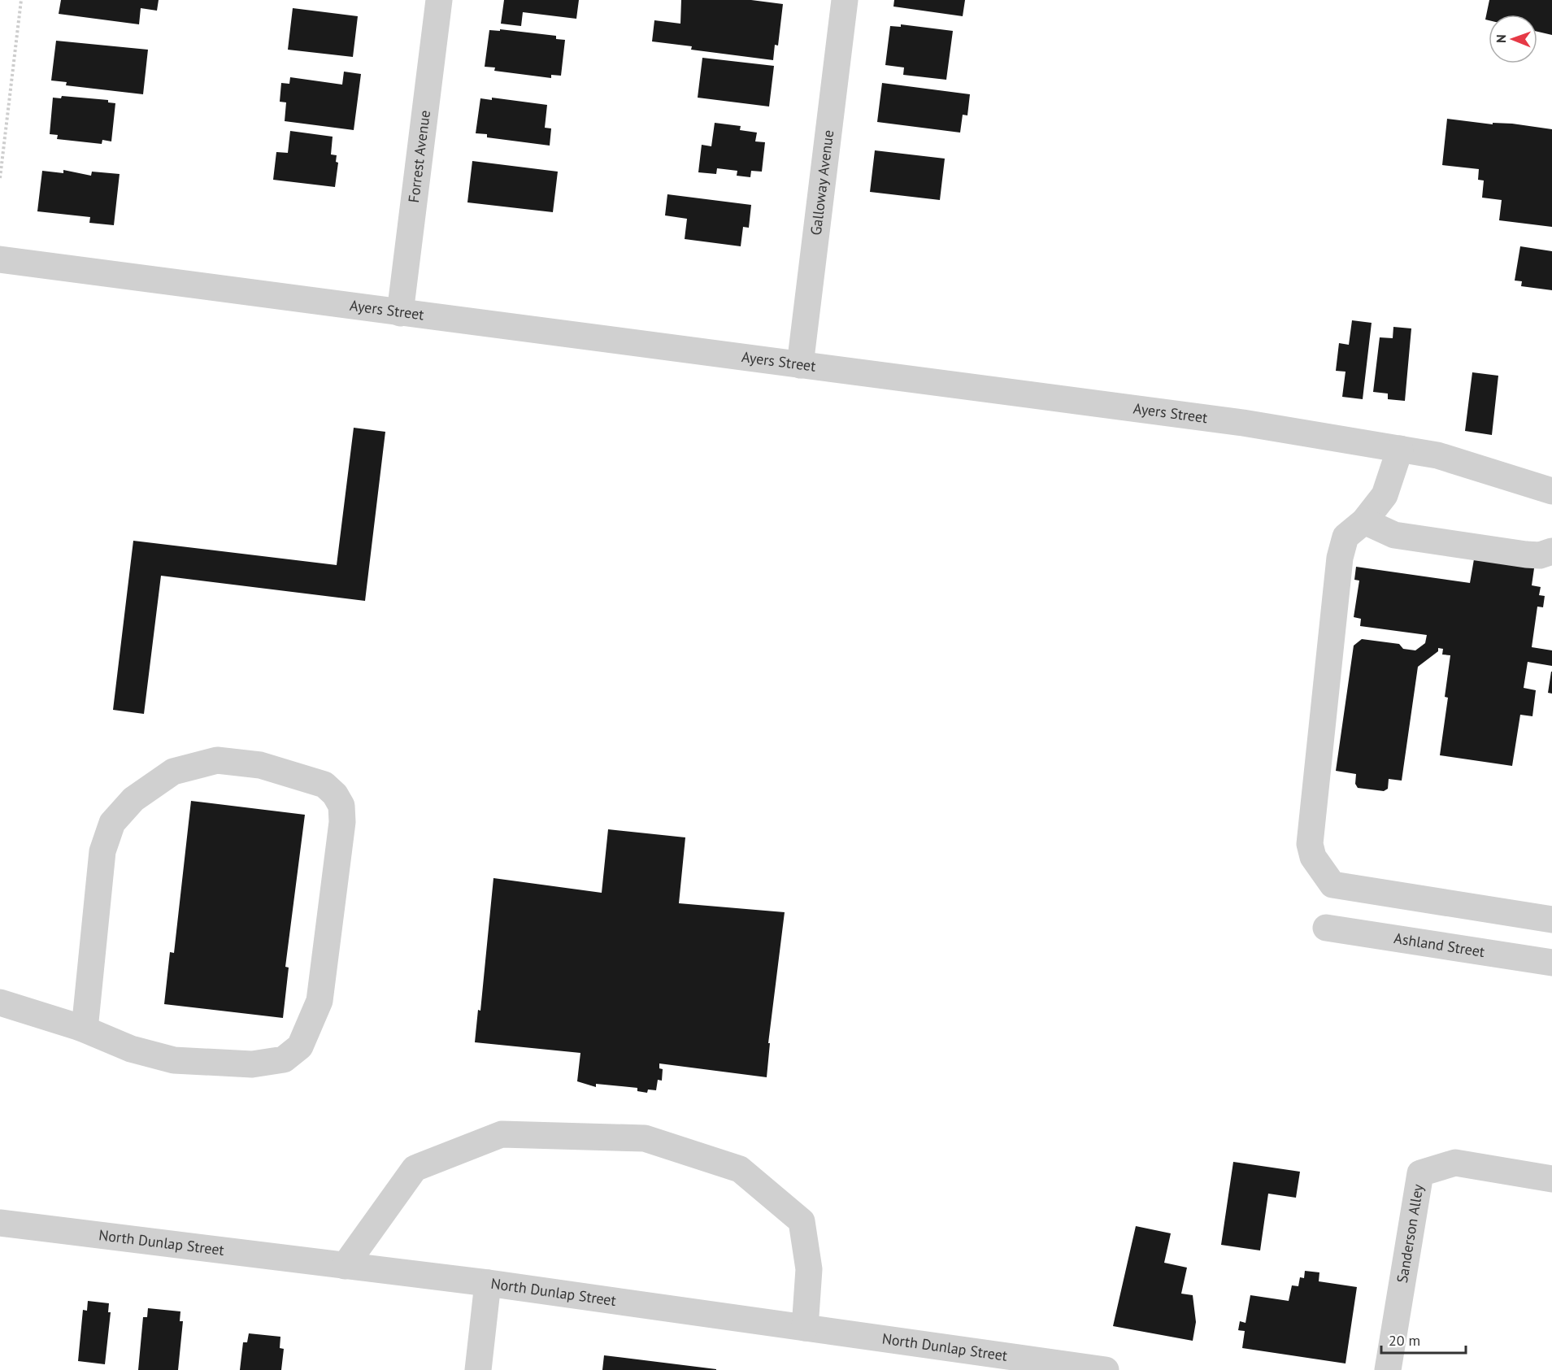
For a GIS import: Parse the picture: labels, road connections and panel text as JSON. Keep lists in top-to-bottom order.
{
  "streets": {
    "street": [
      "Forrest Avenue",
      "Galloway Avenue",
      "Ayers Street",
      "Ashland Street",
      "Sanderson Alley",
      "North Dunlap Street"
    ]
  },
  "crossings": [
    ["Forrest Avenue", "Ayers Street"],
    ["Galloway Avenue", "Ayers Street"]
  ],
  "scale_bar": "20 m",
  "north": "left"
}
